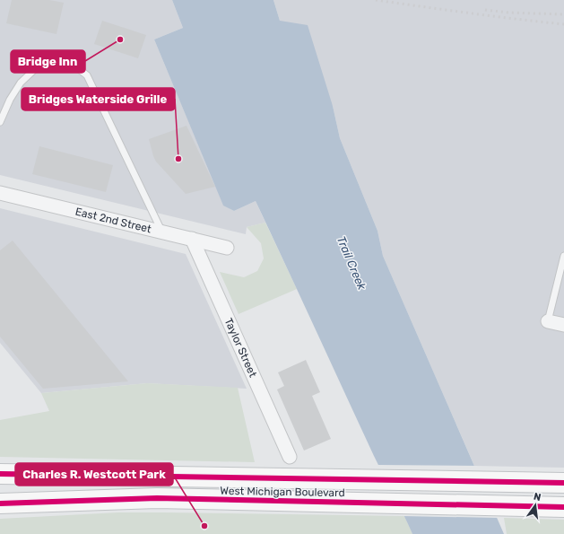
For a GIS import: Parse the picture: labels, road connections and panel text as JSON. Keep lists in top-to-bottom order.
{
  "streets": {
    "main road": ["West Michigan Boulevard"],
    "street": ["East 2nd Street", "Taylor Street"]
  },
  "crossings": [
    ["East 2nd Street", "Taylor Street"]
  ],
  "water": ["Trail Creek"],
  "places": ["Bridge Inn", "Bridges Waterside Grille", "Charles R. Westcott Park"],
  "north": "top"
}
